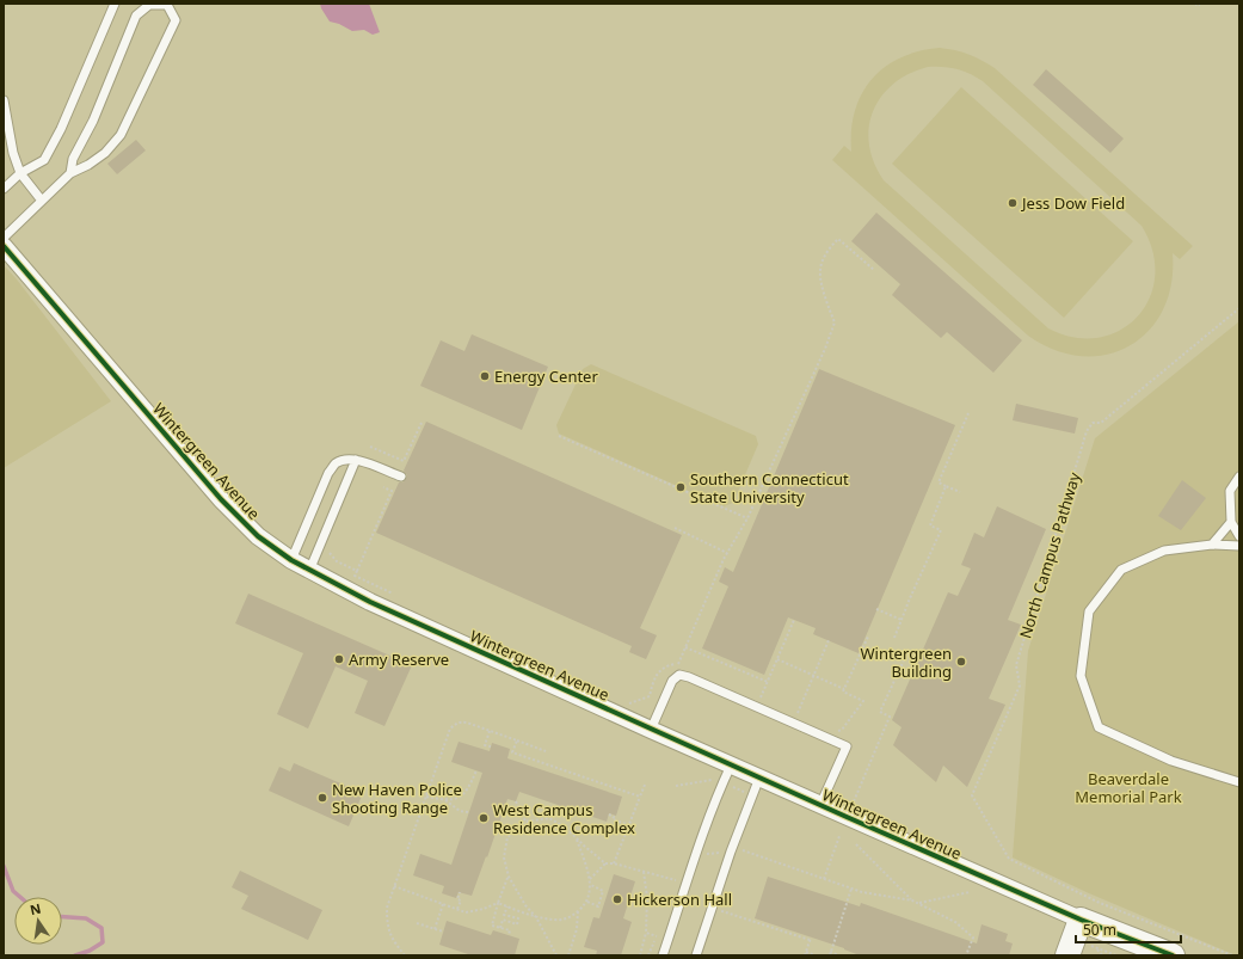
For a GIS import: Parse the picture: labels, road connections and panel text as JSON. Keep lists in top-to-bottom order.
{
  "streets": {
    "street": ["Wintergreen Avenue"],
    "path": ["North Campus Pathway"]
  },
  "parks": ["Beaverdale Memorial Park"],
  "places": [
    "Jess Dow Field",
    "Energy Center",
    "Southern Connecticut State University",
    "Army Reserve",
    "Wintergreen Building",
    "New Haven Police Shooting Range",
    "West Campus Residence Complex",
    "Hickerson Hall"
  ],
  "scale_bar": "50 m",
  "north": "top"
}
